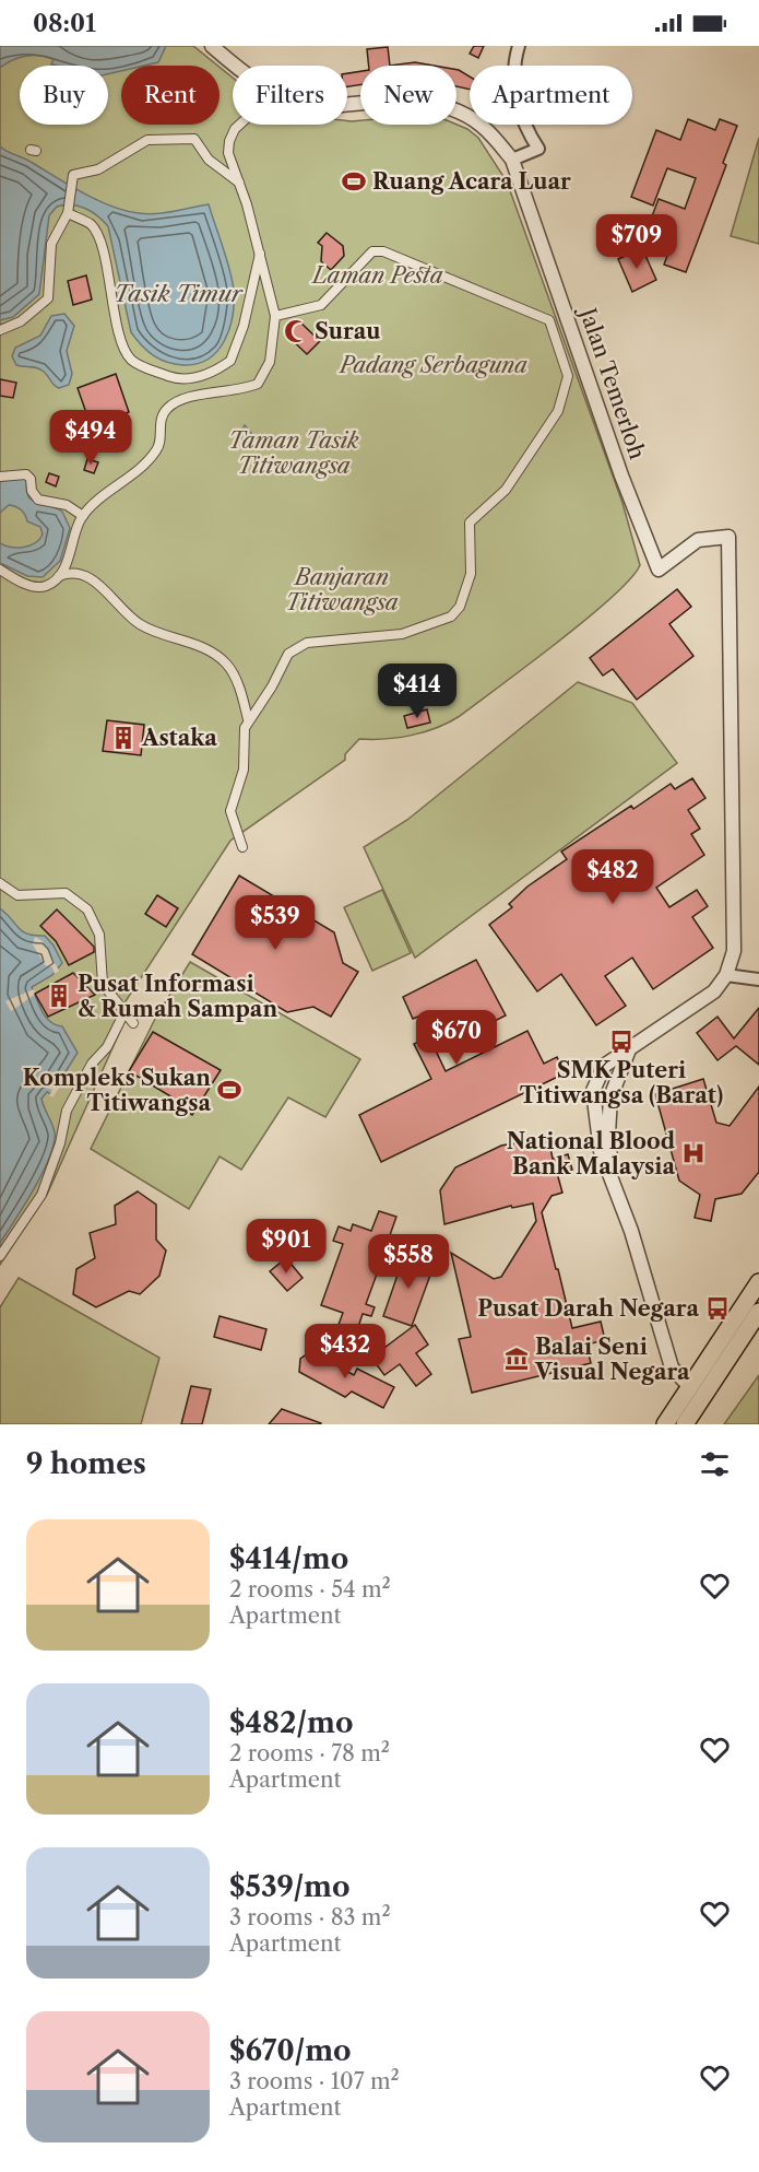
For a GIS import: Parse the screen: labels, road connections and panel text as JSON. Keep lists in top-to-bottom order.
{
  "streets": {
    "street": ["Jalan Temerloh"]
  },
  "water": ["Tasik Timur"],
  "parks": [
    "Laman Pesta",
    "Padang Serbaguna",
    "Taman Tasik Titiwangsa",
    "Banjaran Titiwangsa"
  ],
  "places": {
    "sports": ["Ruang Acara Luar", "Kompleks Sukan Titiwangsa"],
    "mosque": ["Surau"],
    "building": ["Astaka", "Pusat Informasi & Rumah Sampan"],
    "bus stop": ["SMK Puteri Titiwangsa (Barat)", "Pusat Darah Negara"],
    "hospital": ["National Blood Bank Malaysia"],
    "museum": ["Balai Seni Visual Negara"]
  },
  "page": {
    "status": "08:01",
    "chip": [
      "Buy",
      "Rent",
      "Filters",
      "New",
      "Apartment"
    ],
    "price": [
      "$709",
      "$494",
      "$414",
      "$482",
      "$539",
      "$670",
      "$901",
      "$558",
      "$432"
    ],
    "heading": "9 homes",
    "list": [
      {
        "name": "$414/mo",
        "note": "2 rooms · 54 m² · Apartment"
      },
      {
        "name": "$482/mo",
        "note": "2 rooms · 78 m² · Apartment"
      },
      {
        "name": "$539/mo",
        "note": "3 rooms · 83 m² · Apartment"
      },
      {
        "name": "$670/mo",
        "note": "3 rooms · 107 m² · Apartment"
      }
    ]
  }
}
